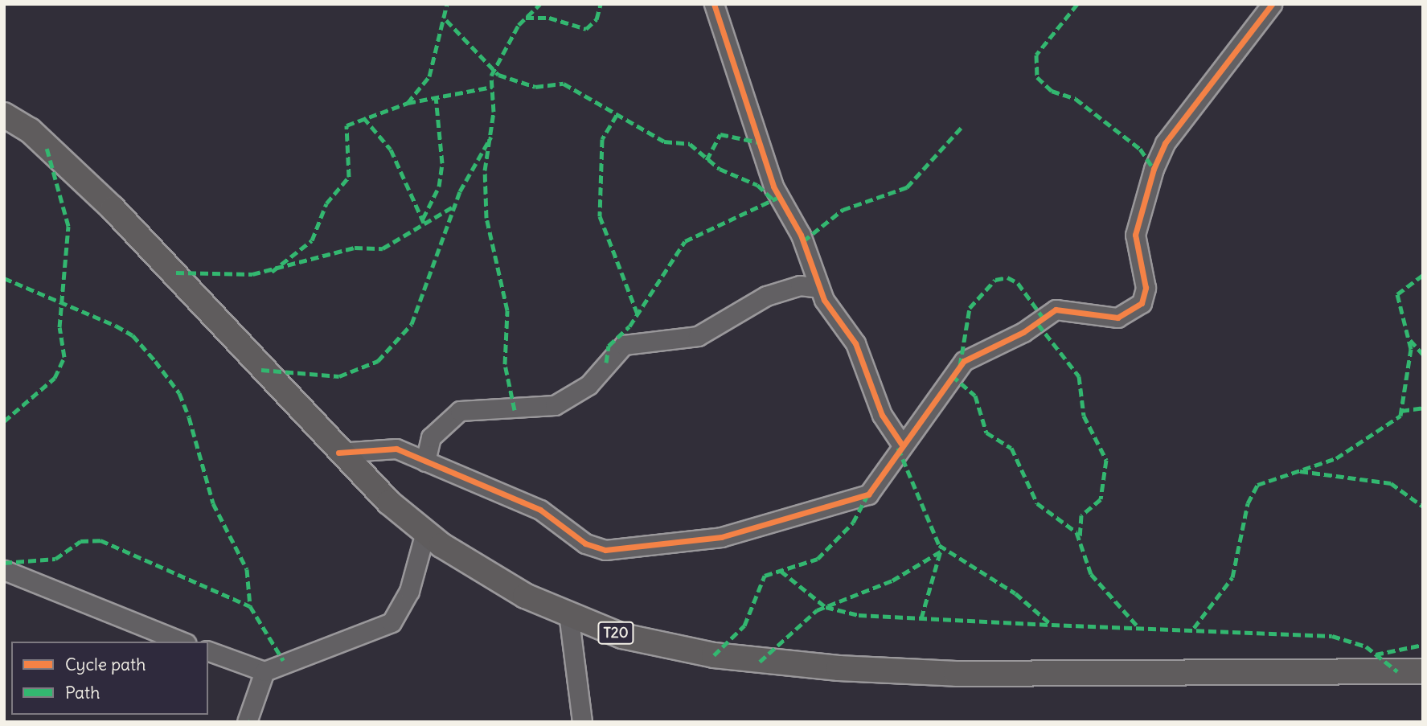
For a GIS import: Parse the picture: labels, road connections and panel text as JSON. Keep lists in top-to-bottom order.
{
  "streets": {
    "main road": ["T20"]
  },
  "legend": ["Cycle path", "Path"]
}
